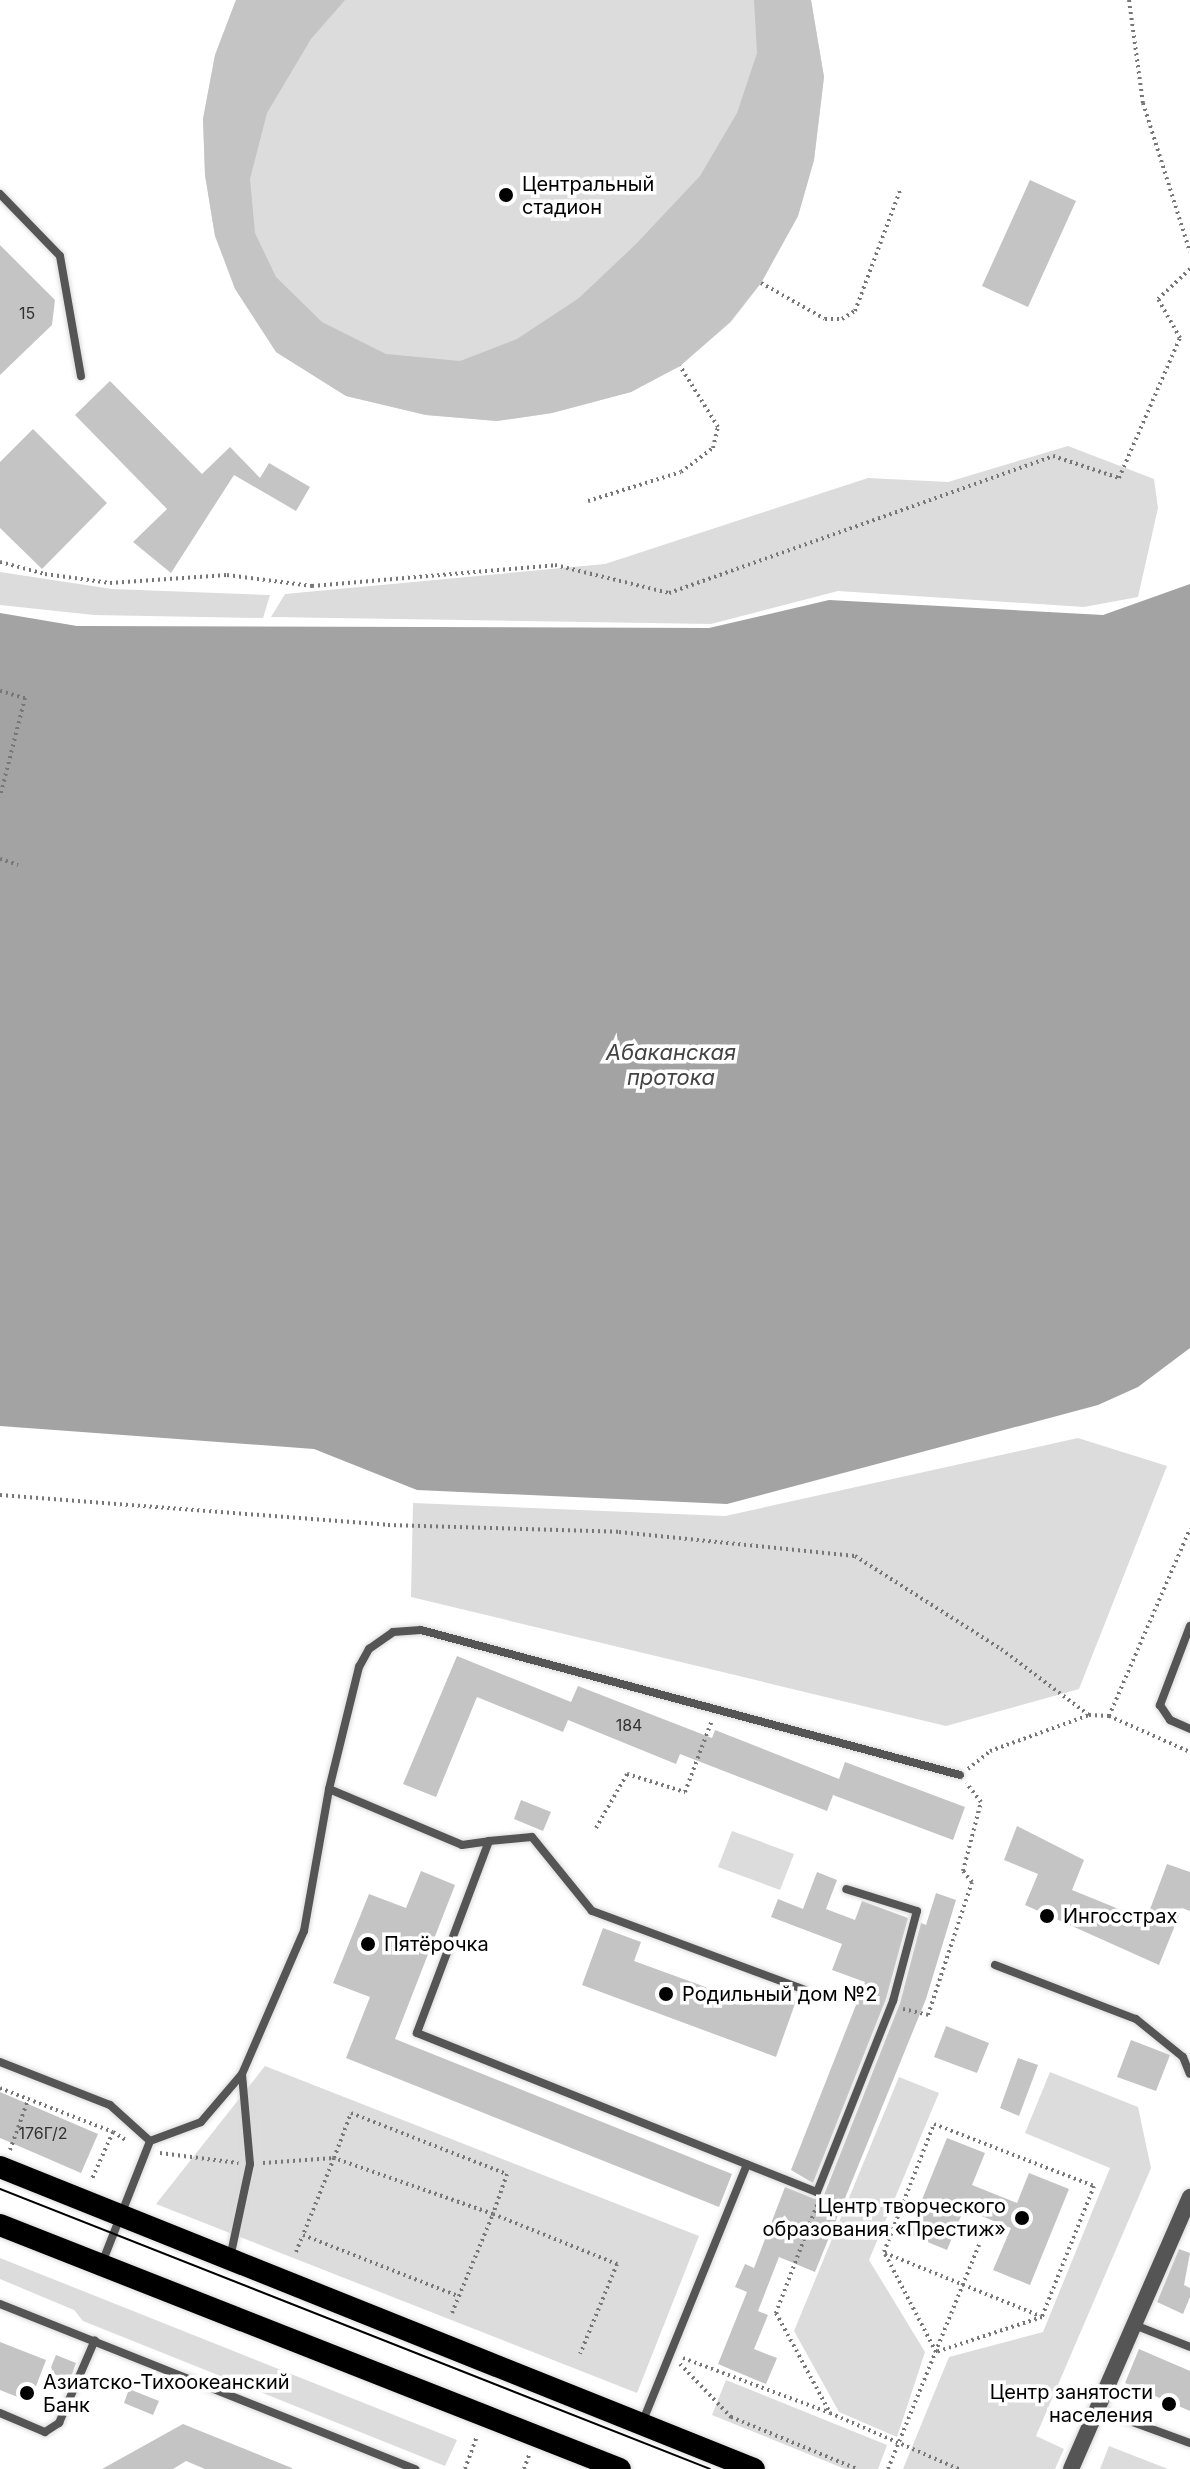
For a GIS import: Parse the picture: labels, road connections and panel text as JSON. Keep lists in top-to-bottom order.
{
  "water": ["Абаканская протока"],
  "places": [
    "Центральный стадион",
    "Ингосстрах",
    "Пятёрочка",
    "Родильный дом №2",
    "Центр творческого образования «Престиж»",
    "Азиатско-Тихоокеанский Банк",
    "Центр занятости населения"
  ],
  "house_numbers": ["15", "184", "176Г/2"]
}
